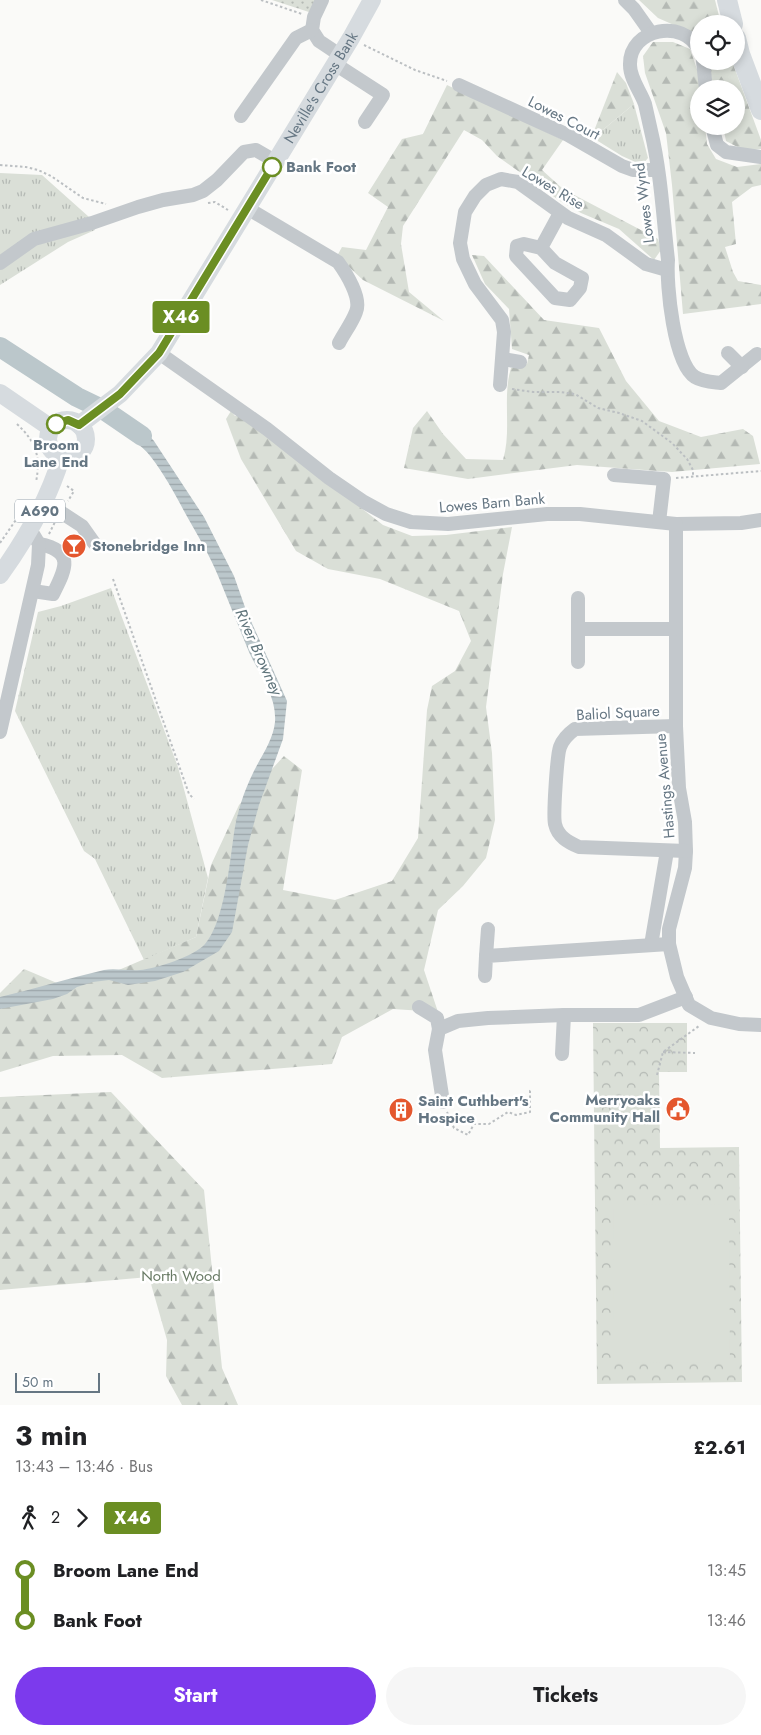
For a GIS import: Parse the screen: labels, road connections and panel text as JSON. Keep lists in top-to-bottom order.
{
  "streets": {
    "main road": ["Neville's Cross Bank", "A690"],
    "street": [
      "Lowes Court",
      "Lowes Rise",
      "Lowes Wynd",
      "Lowes Barn Bank",
      "Baliol Square",
      "Hastings Avenue"
    ]
  },
  "crossings": [
    ["Neville's Cross Bank", "Lowes Barn Bank"],
    ["Neville's Cross Bank", "A690"],
    ["Lowes Court", "Lowes Wynd"],
    ["Lowes Rise", "Lowes Wynd"],
    ["Lowes Barn Bank", "Hastings Avenue"],
    ["Baliol Square", "Hastings Avenue"]
  ],
  "water": ["River Browney"],
  "parks": ["North Wood"],
  "places": {
    "other": ["Bank Foot", "Broom Lane End"],
    "bar": ["Stonebridge Inn"],
    "public building": ["Merryoaks Community Hall"],
    "building": ["Saint Cuthbert's Hospice"]
  },
  "lines": ["bus line X46"],
  "scale_bar": "50 m",
  "page": {
    "on_map": "X46",
    "scale": "50 m",
    "heading": ["3 min", "13:43 – 13:46 · Bus", "£2.61"],
    "legs": ["2", "X46"],
    "list": [
      {
        "name": "Broom Lane End",
        "value": "13:45"
      },
      {
        "name": "Bank Foot",
        "value": "13:46"
      }
    ],
    "buttons": ["Start", "Tickets"]
  }
}
